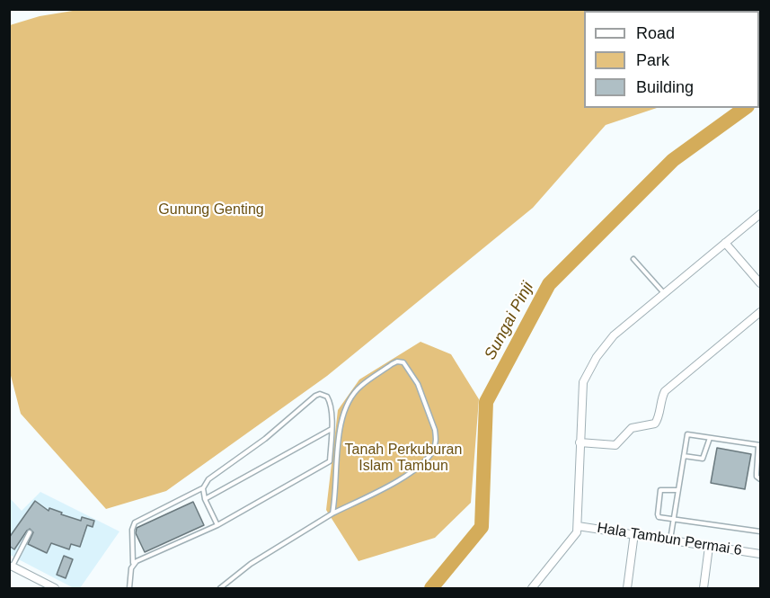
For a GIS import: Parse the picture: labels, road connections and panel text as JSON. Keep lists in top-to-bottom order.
{
  "streets": {
    "street": ["Hala Tambun Permai 6"]
  },
  "water": ["Sungai Pinji"],
  "parks": ["Gunung Genting", "Tanah Perkuburan Islam Tambun"],
  "legend": ["Road", "Park", "Building"]
}
